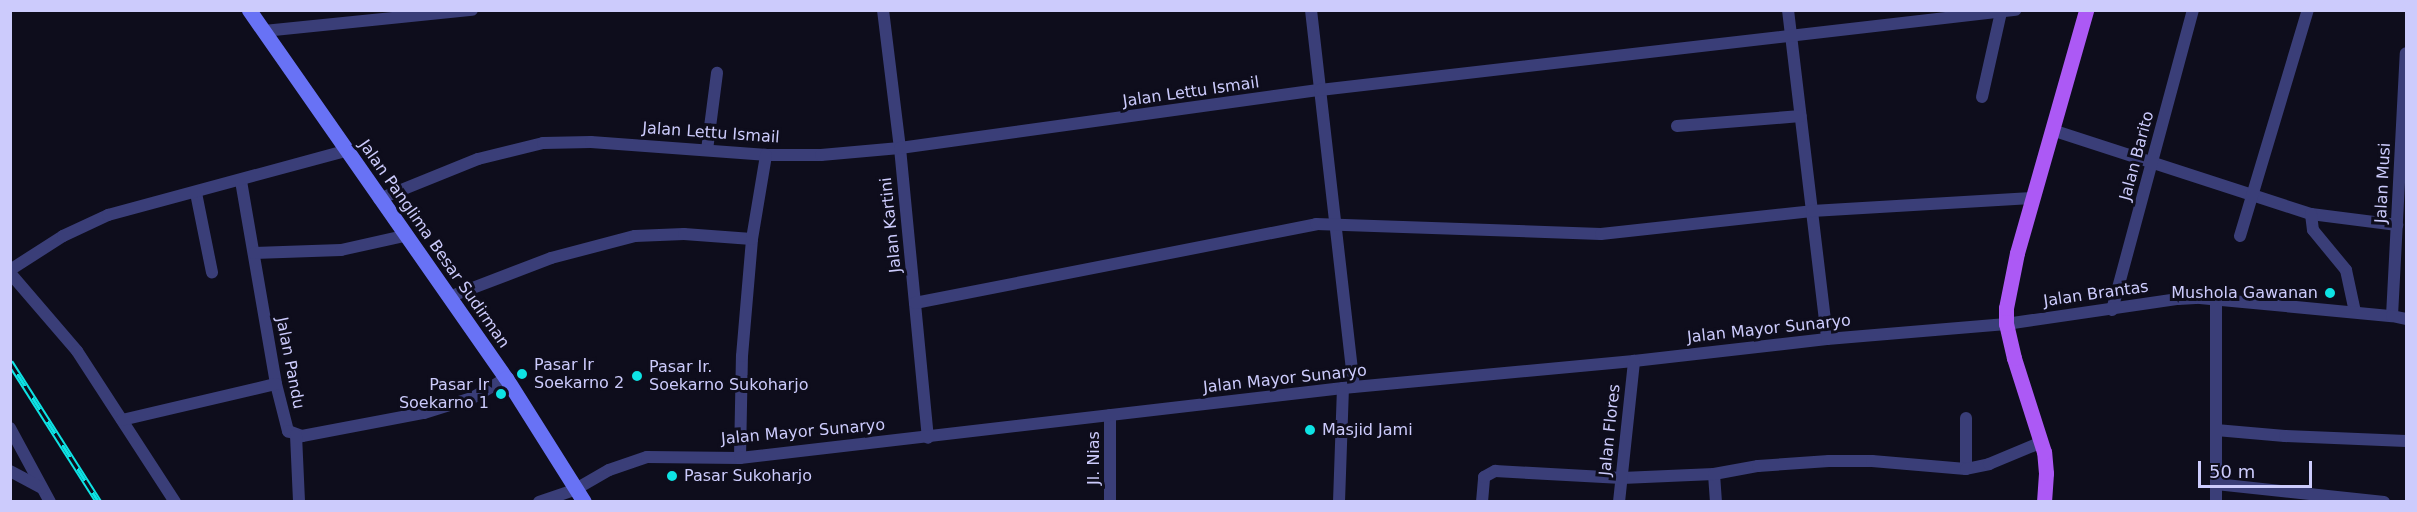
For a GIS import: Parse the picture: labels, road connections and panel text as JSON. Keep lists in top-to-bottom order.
{
  "streets": {
    "main road": ["Jalan Panglima Besar Sudirman"],
    "street": [
      "Jalan Lettu Ismail",
      "Jalan Barito",
      "Jalan Musi",
      "Jalan Kartini",
      "Jalan Brantas",
      "Jalan Mayor Sunaryo",
      "Jalan Pandu",
      "Jalan Flores",
      "Jl. Nias"
    ]
  },
  "crossings": [
    ["Jalan Lettu Ismail", "Jalan Kartini"],
    ["Jalan Lettu Ismail", "Jalan Panglima Besar Sudirman"],
    ["Jalan Barito", "Jalan Brantas"],
    ["Jalan Musi", "Jalan Brantas"],
    ["Jalan Kartini", "Jalan Mayor Sunaryo"],
    ["Jalan Panglima Besar Sudirman", "Jalan Mayor Sunaryo"],
    ["Jalan Brantas", "Jalan Mayor Sunaryo"],
    ["Jalan Mayor Sunaryo", "Jalan Flores"],
    ["Jalan Mayor Sunaryo", "Jl. Nias"]
  ],
  "places": [
    "Mushola Gawanan",
    "Pasar Ir Soekarno 2",
    "Pasar Ir. Soekarno Sukoharjo",
    "Pasar Ir Soekarno 1",
    "Masjid Jami",
    "Pasar Sukoharjo"
  ],
  "scale_bar": "50 m"
}
